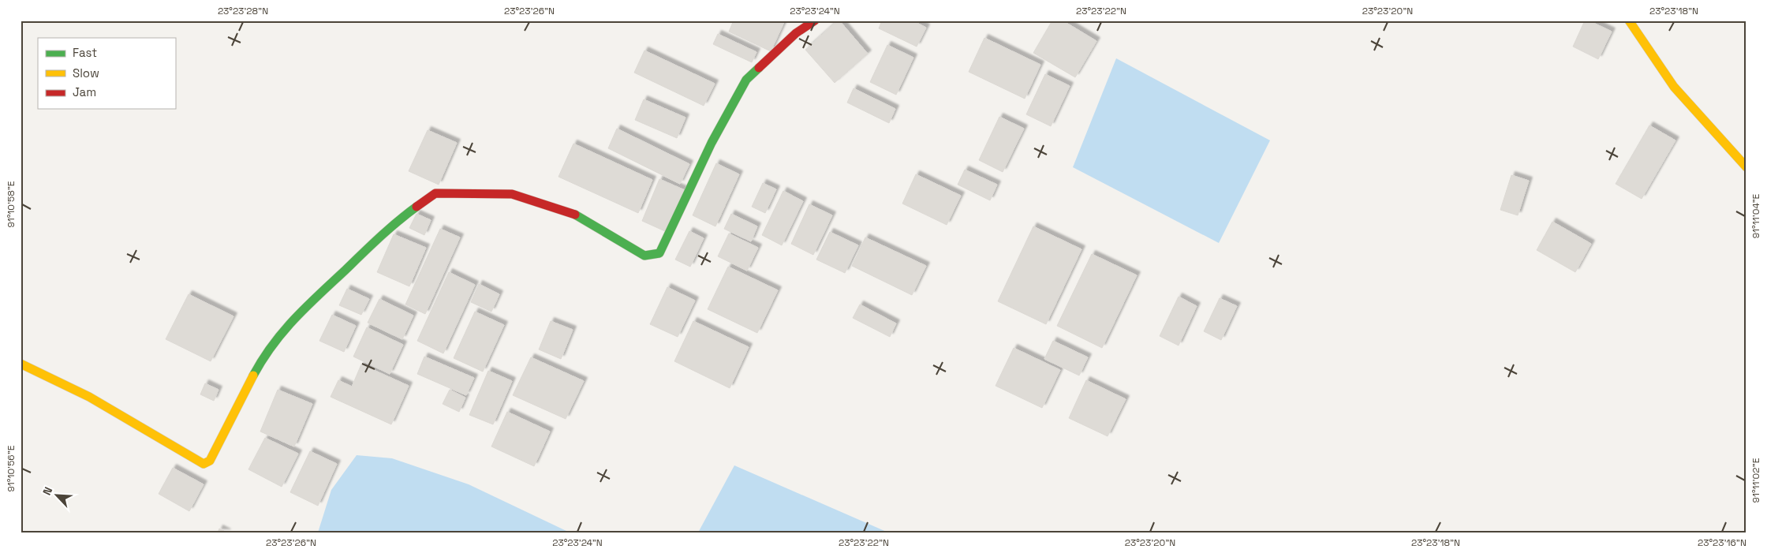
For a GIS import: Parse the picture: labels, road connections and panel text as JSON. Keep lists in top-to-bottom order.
{
  "legend": ["Fast", "Slow", "Jam"],
  "north": "top left",
  "coordinates": [
    "23°23'28\"N",
    "23°23'26\"N",
    "23°23'24\"N",
    "23°23'22\"N",
    "23°23'20\"N",
    "23°23'18\"N",
    "91°10'58\"E",
    "91°11'04\"E",
    "91°10'56\"E",
    "91°11'02\"E",
    "23°23'16\"N"
  ]
}
